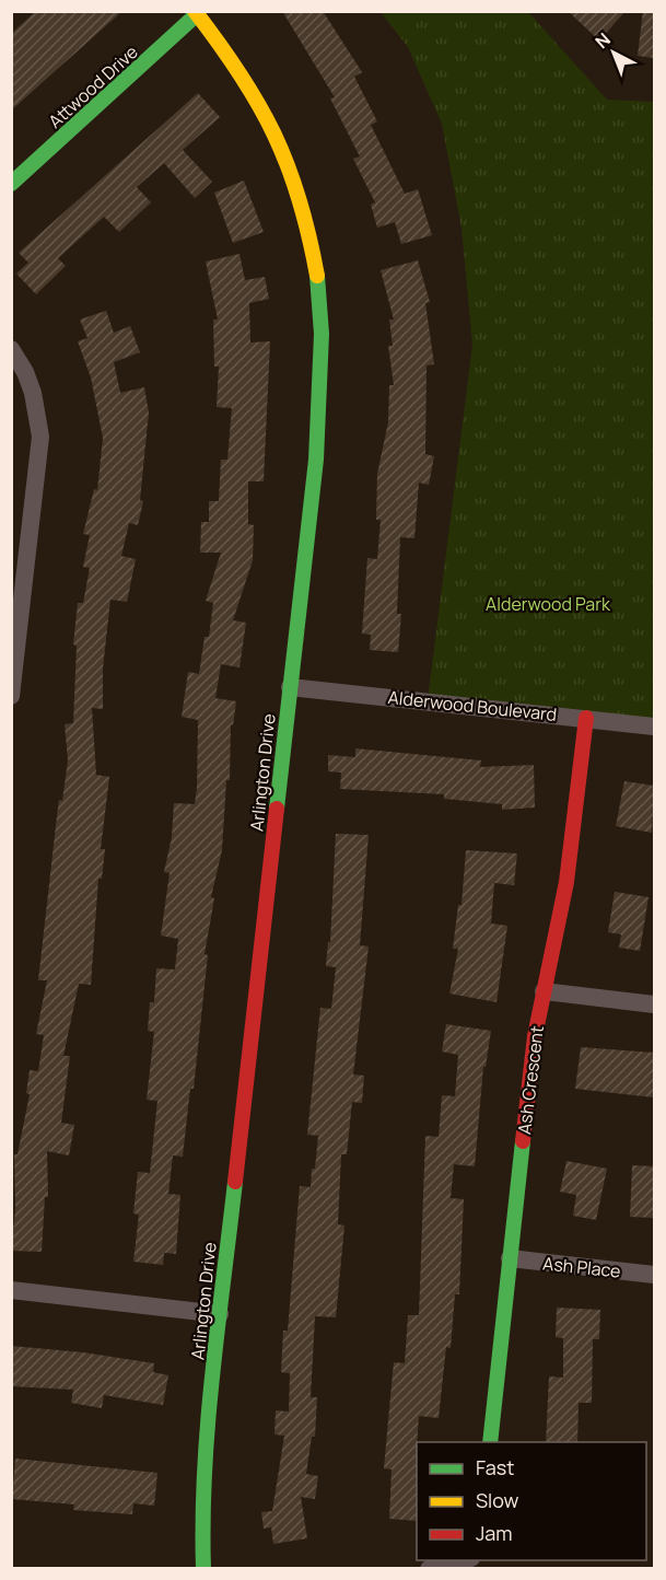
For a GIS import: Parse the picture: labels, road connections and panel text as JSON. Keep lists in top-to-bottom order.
{
  "streets": {
    "street": [
      "Attwood Drive",
      "Alderwood Boulevard",
      "Arlington Drive",
      "Ash Crescent",
      "Ash Place"
    ]
  },
  "crossings": [
    ["Attwood Drive", "Arlington Drive"],
    ["Alderwood Boulevard", "Arlington Drive"],
    ["Alderwood Boulevard", "Ash Crescent"],
    ["Ash Crescent", "Ash Place"]
  ],
  "parks": ["Alderwood Park"],
  "legend": ["Fast", "Slow", "Jam"],
  "north": "top left"
}
